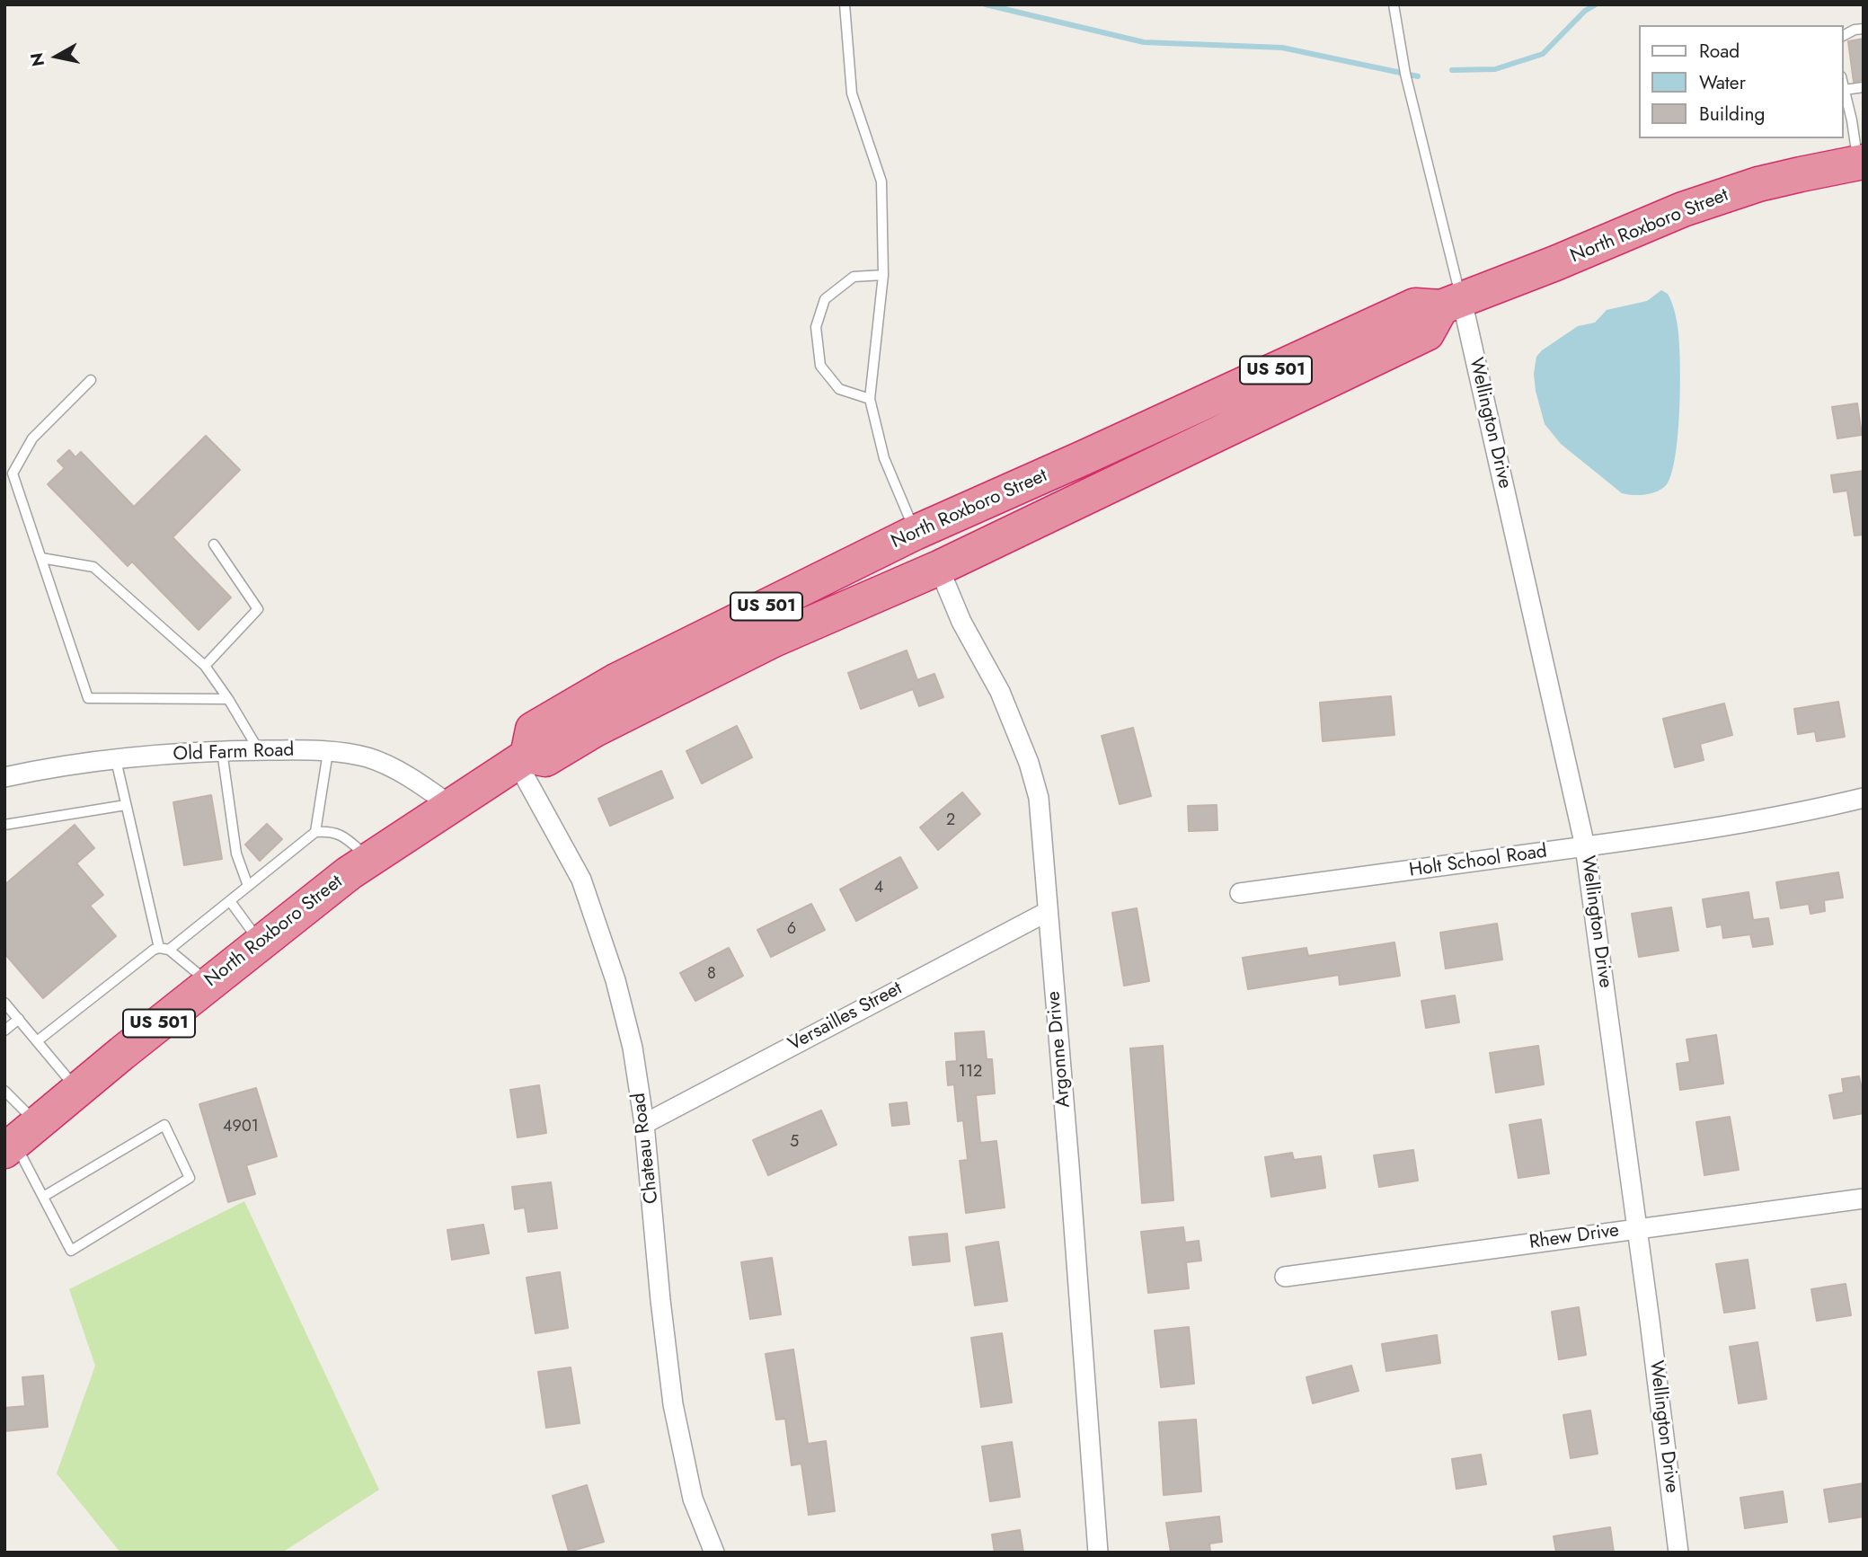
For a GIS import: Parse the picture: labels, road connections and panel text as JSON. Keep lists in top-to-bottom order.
{
  "streets": {
    "highway": ["North Roxboro Street", "US 501"],
    "street": [
      "Wellington Drive",
      "Old Farm Road",
      "Holt School Road",
      "Versailles Street",
      "Argonne Drive",
      "Chateau Road",
      "Rhew Drive"
    ]
  },
  "crossings": [
    ["North Roxboro Street", "Wellington Drive"],
    ["North Roxboro Street", "Old Farm Road"],
    ["North Roxboro Street", "Argonne Drive"],
    ["North Roxboro Street", "Chateau Road"],
    ["Wellington Drive", "Holt School Road"],
    ["Wellington Drive", "Rhew Drive"],
    ["Versailles Street", "Argonne Drive"],
    ["Versailles Street", "Chateau Road"]
  ],
  "house_numbers": [
    "2",
    "4",
    "6",
    "8",
    "112",
    "4901",
    "5"
  ],
  "legend": ["Road", "Water", "Building"],
  "north": "left"
}
